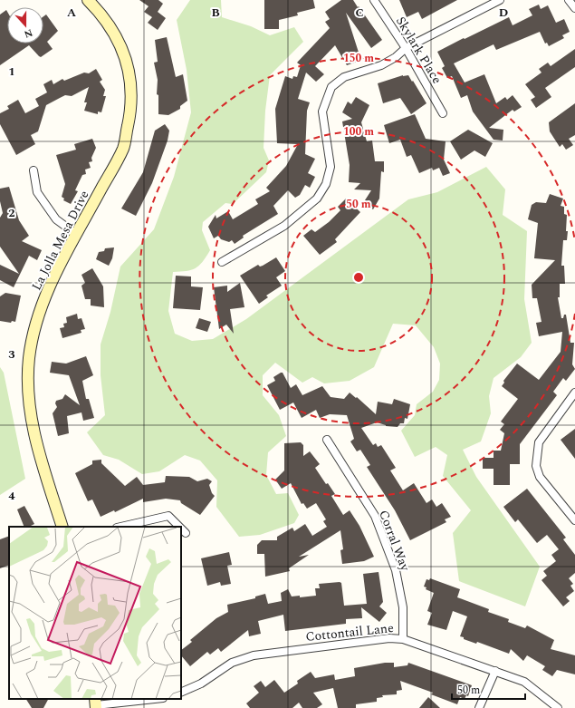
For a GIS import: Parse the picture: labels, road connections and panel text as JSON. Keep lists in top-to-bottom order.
{
  "streets": {
    "street": [
      "Skylark Place",
      "La Jolla Mesa Drive",
      "Corral Way",
      "Cottontail Lane"
    ]
  },
  "crossings": [
    ["Corral Way", "Cottontail Lane"]
  ],
  "scale_bar": "50 m",
  "north": "bottom",
  "grid": {
    "columns": [
      "A",
      "B",
      "C",
      "D"
    ],
    "rows": [
      "1",
      "2",
      "3",
      "4"
    ]
  },
  "rings": ["150 m", "100 m", "50 m"]
}
